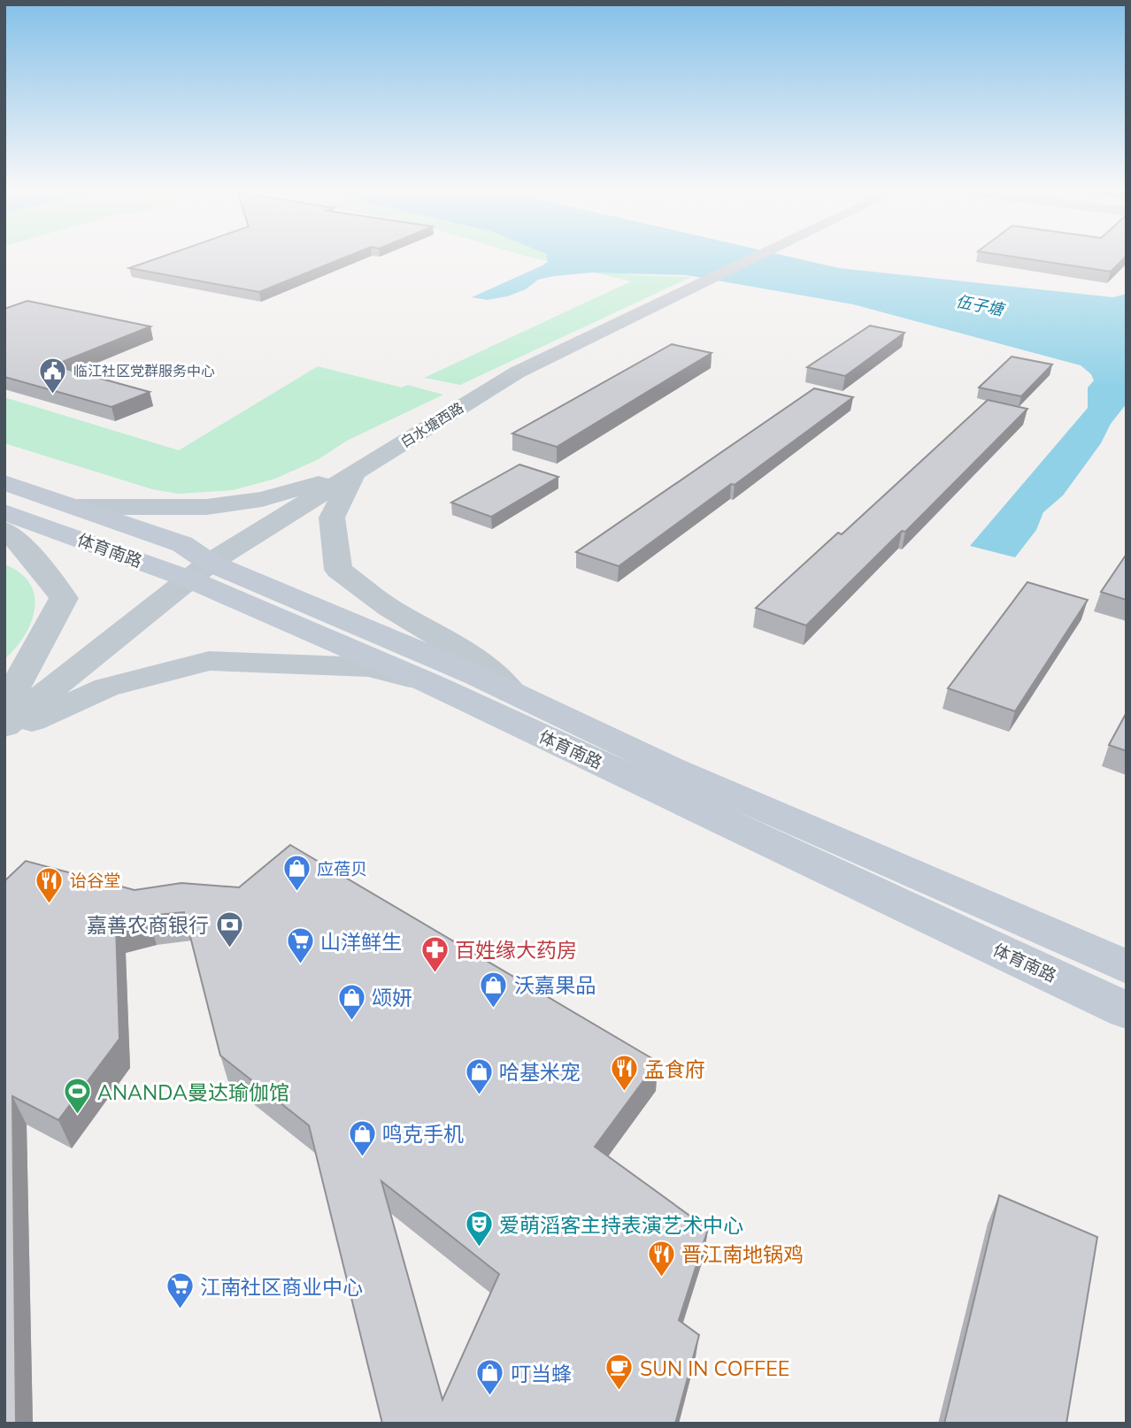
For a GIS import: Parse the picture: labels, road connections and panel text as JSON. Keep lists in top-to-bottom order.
{
  "streets": {
    "main road": ["体育南路"],
    "street": ["白水塘西路"]
  },
  "crossings": [
    ["白水塘西路", "体育南路"]
  ],
  "water": ["伍子塘"],
  "places": {
    "public building": ["临江社区党群服务中心"],
    "shop": [
      "应蓓贝",
      "沃嘉果品",
      "颂妍",
      "哈基米宠",
      "鸣克手机",
      "叮当蜂"
    ],
    "restaurant": ["诒谷堂", "孟食府", "晋江南地锅鸡"],
    "bank": ["嘉善农商银行"],
    "supermarket": ["山洋鲜生", "江南社区商业中心"],
    "pharmacy": ["百姓缘大药房"],
    "sports": ["ANANDA曼达瑜伽馆"],
    "theatre": ["爱萌滔客主持表演艺术中心"],
    "cafe": ["SUN IN COFFEE"]
  }
}
